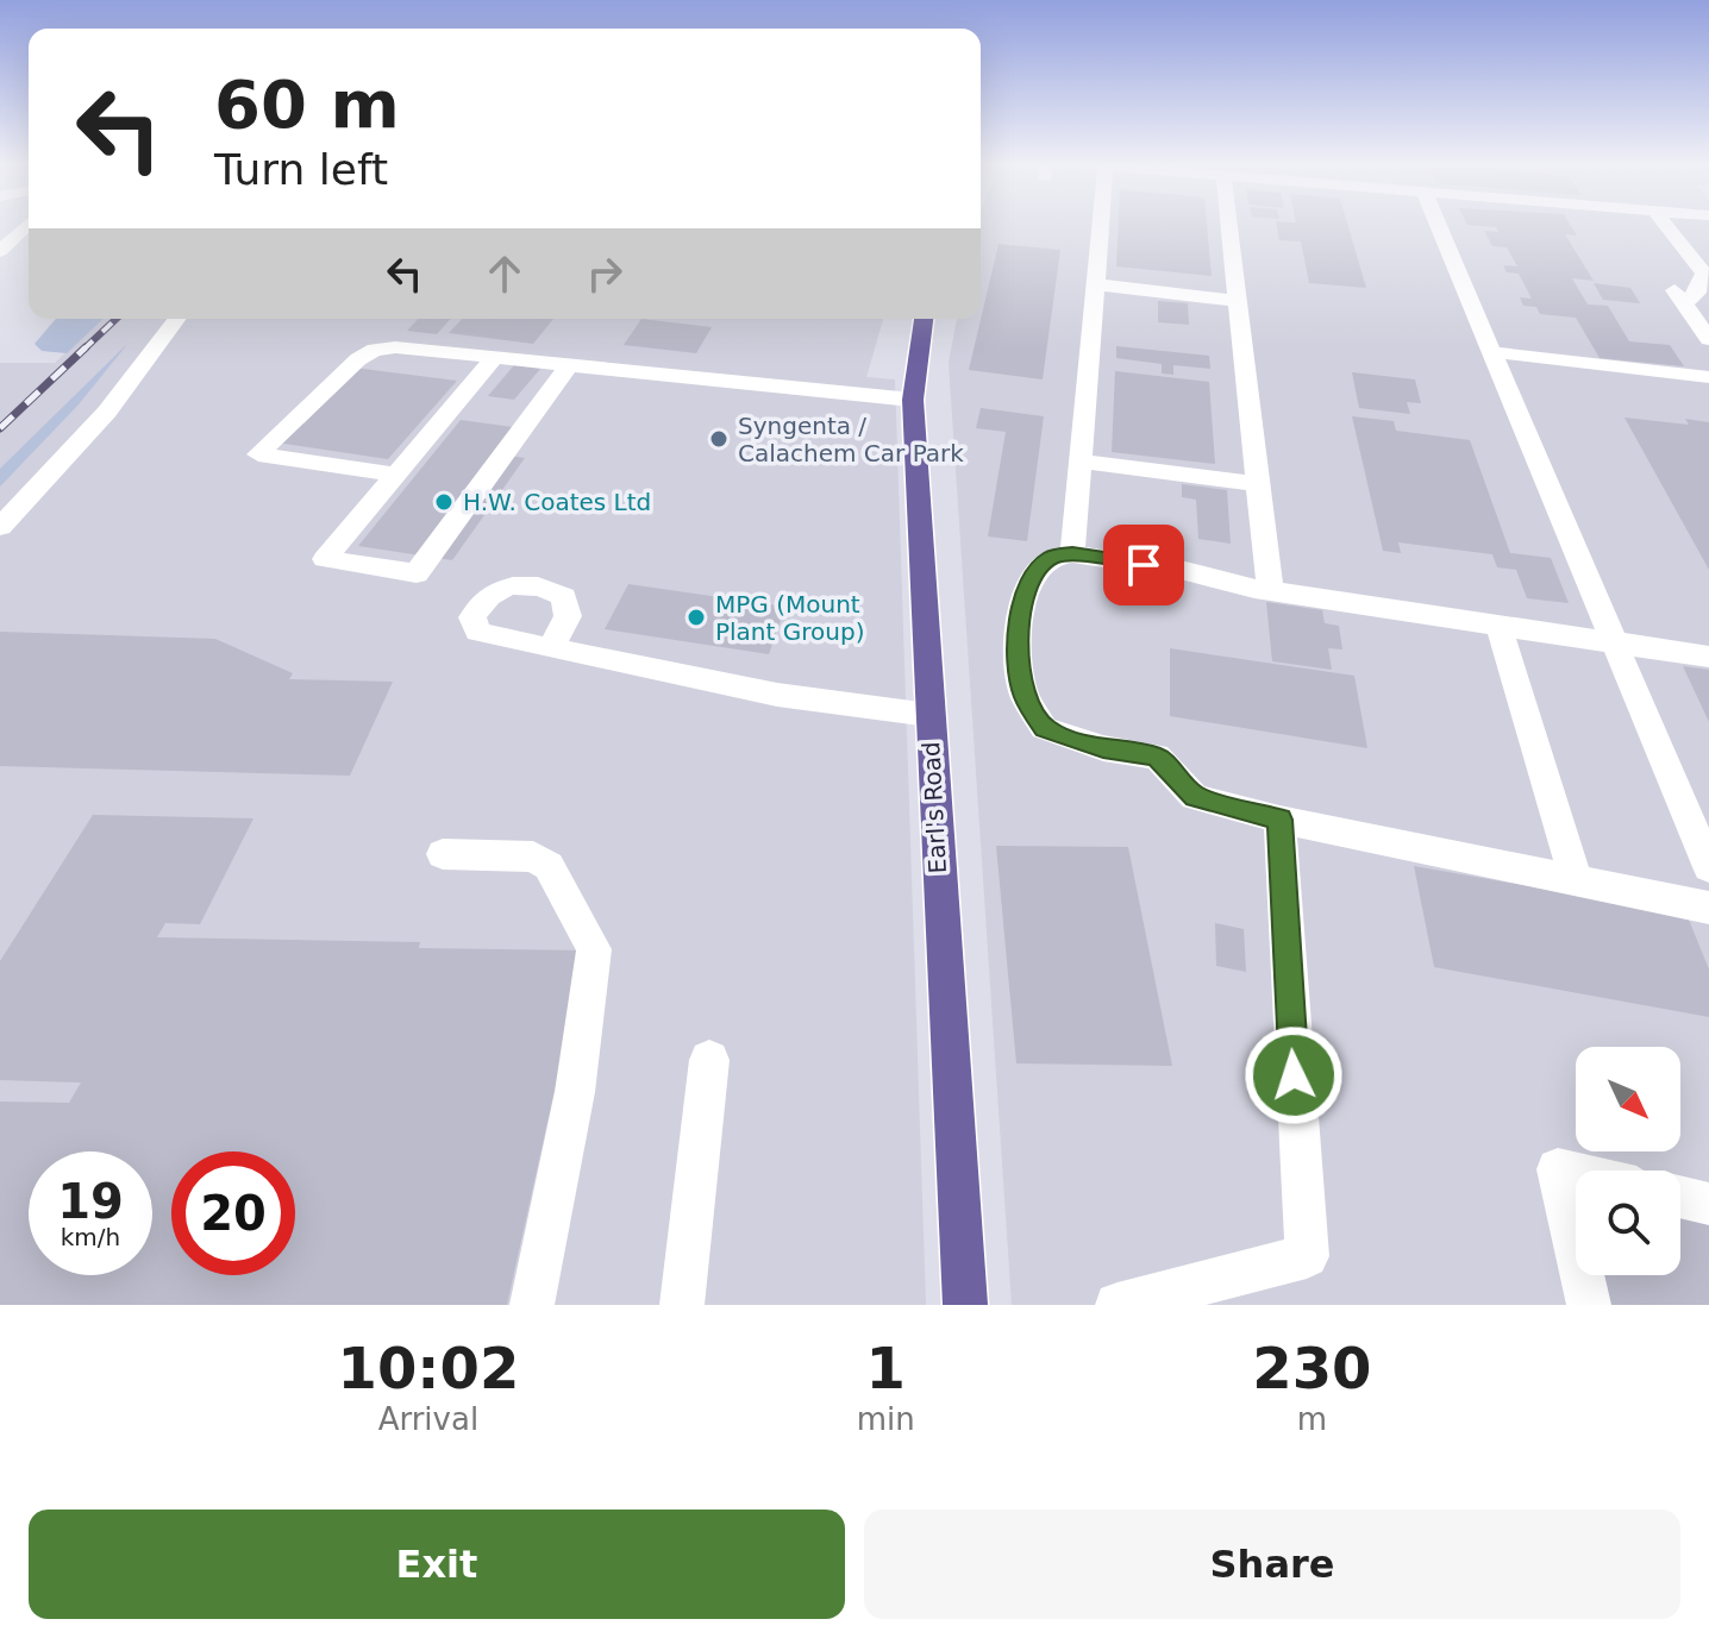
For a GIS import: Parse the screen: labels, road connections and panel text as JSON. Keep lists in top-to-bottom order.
{
  "streets": {
    "main road": ["Earl's Road"]
  },
  "places": ["Syngenta / Calachem Car Park", "H.W. Coates Ltd", "MPG (Mount Plant Group)"],
  "north": "bottom right",
  "page": {
    "turn": ["60 m", "Turn left"],
    "speed": "19 km/h",
    "limit": "20",
    "eta": [
      "10:02",
      "Arrival",
      "1",
      "min",
      "230",
      "m"
    ],
    "buttons": ["Exit", "Share"]
  }
}
